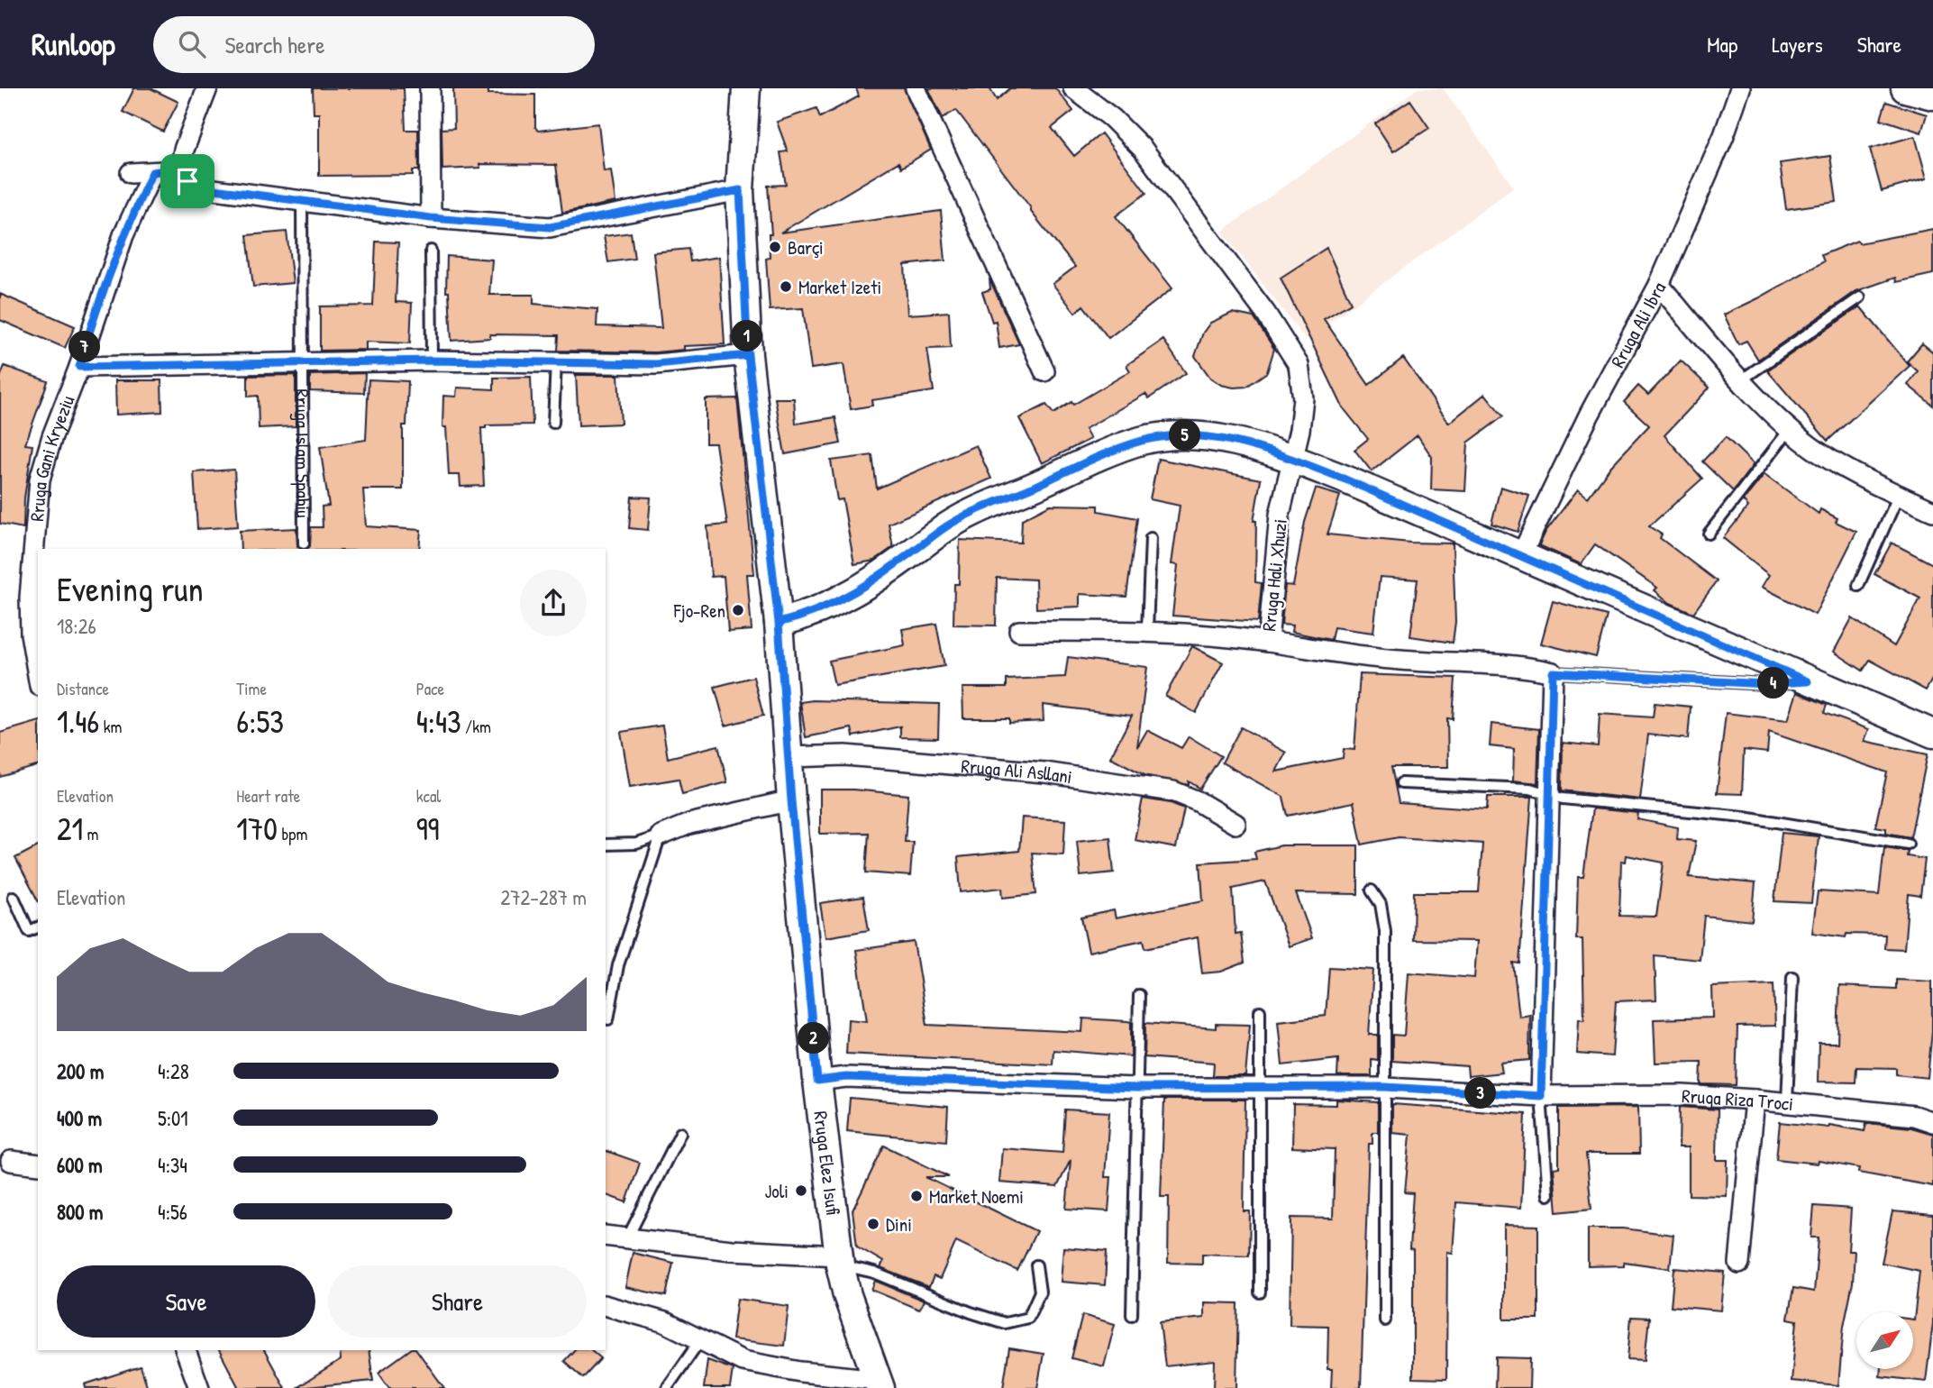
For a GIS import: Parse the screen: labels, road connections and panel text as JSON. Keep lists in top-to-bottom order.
{
  "streets": {
    "main road": ["Rruga Elez Isufi"],
    "street": [
      "Rruga Ali Ibra",
      "Rruga Islam Spahiu",
      "Rruga Gani Kryeziu",
      "Rruga Hali Xhuzi",
      "Rruga Ali Asllani",
      "Rruga Riza Troci"
    ]
  },
  "crossings": [
    ["Rruga Islam Spahiu", "Rruga Gani Kryeziu"],
    ["Rruga Islam Spahiu", "Rruga Elez Isufi"],
    ["Rruga Ali Asllani", "Rruga Elez Isufi"],
    ["Rruga Riza Troci", "Rruga Elez Isufi"]
  ],
  "places": [
    "Barçi",
    "Market Izeti",
    "Fjo-Ren",
    "Joli",
    "Market Noemi",
    "Dini"
  ],
  "north": "top right",
  "page": {
    "header": "Runloop",
    "search": "Search here",
    "nav": ["Map", "Layers", "Share"],
    "pins": [
      "1",
      "7",
      "5",
      "4",
      "2",
      "3"
    ],
    "heading": ["Evening run", "18:26"],
    "stats": [
      ["Distance", "1.46 km"],
      ["Time", "6:53"],
      ["Pace", "4:43 /km"],
      ["Elevation", "21 m"],
      ["Heart rate", "170 bpm"],
      ["kcal", "99"]
    ],
    "chart": ["Elevation", "272–287 m"],
    "list": [
      {
        "name": "200 m",
        "note": "4:28"
      },
      {
        "name": "400 m",
        "note": "5:01"
      },
      {
        "name": "600 m",
        "note": "4:34"
      },
      {
        "name": "800 m",
        "note": "4:56"
      }
    ],
    "buttons": ["Save", "Share"]
  }
}
